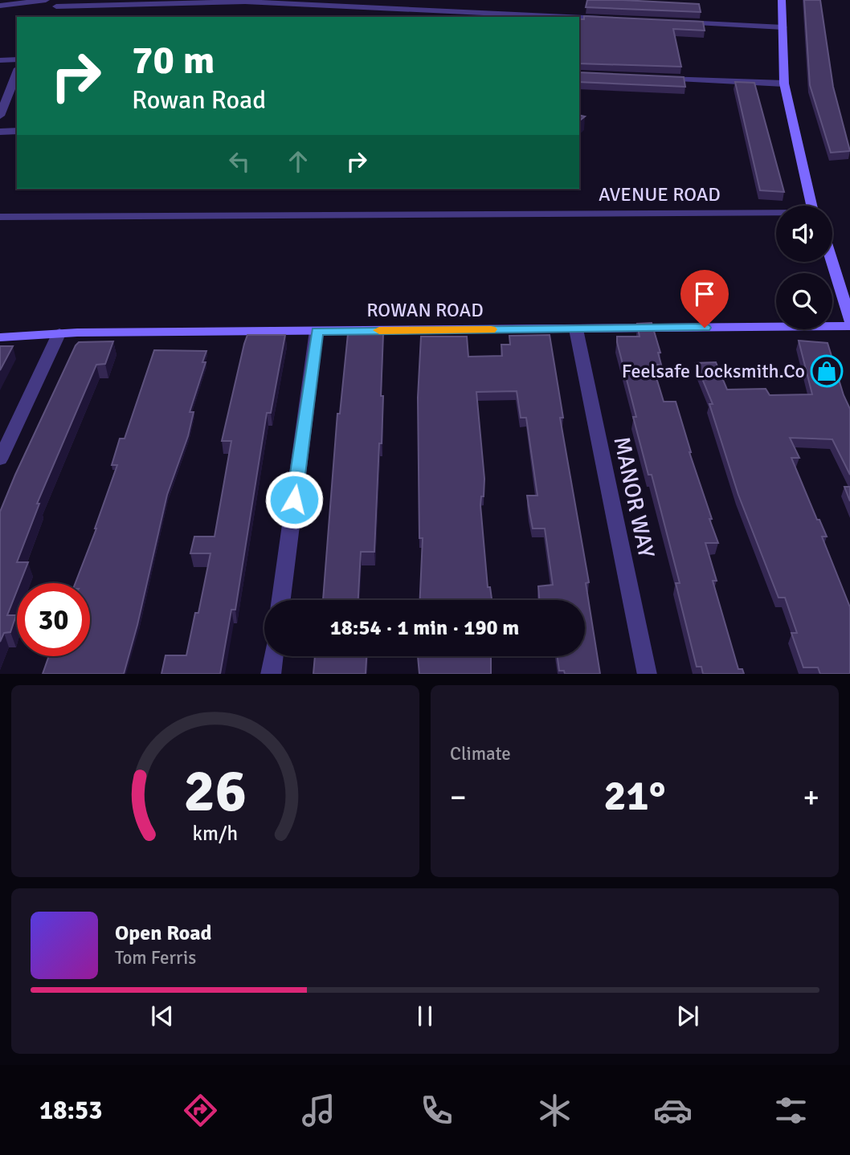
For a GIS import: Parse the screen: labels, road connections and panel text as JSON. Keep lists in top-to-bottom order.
{
  "streets": {
    "street": ["AVENUE ROAD", "ROWAN ROAD", "MANOR WAY"]
  },
  "crossings": [
    ["ROWAN ROAD", "MANOR WAY"]
  ],
  "places": {
    "shop": ["Feelsafe Locksmith.Co"]
  },
  "page": {
    "turn": ["70 m", "Rowan Road"],
    "limit": "30",
    "trip": "18:54 · 1 min · 190 m",
    "tile": "Climate",
    "heat": ["−", "21°", "+"],
    "song": ["Open Road", "Tom Ferris"],
    "tabs": "18:53",
    "gauge": ["26", "km/h"]
  }
}
